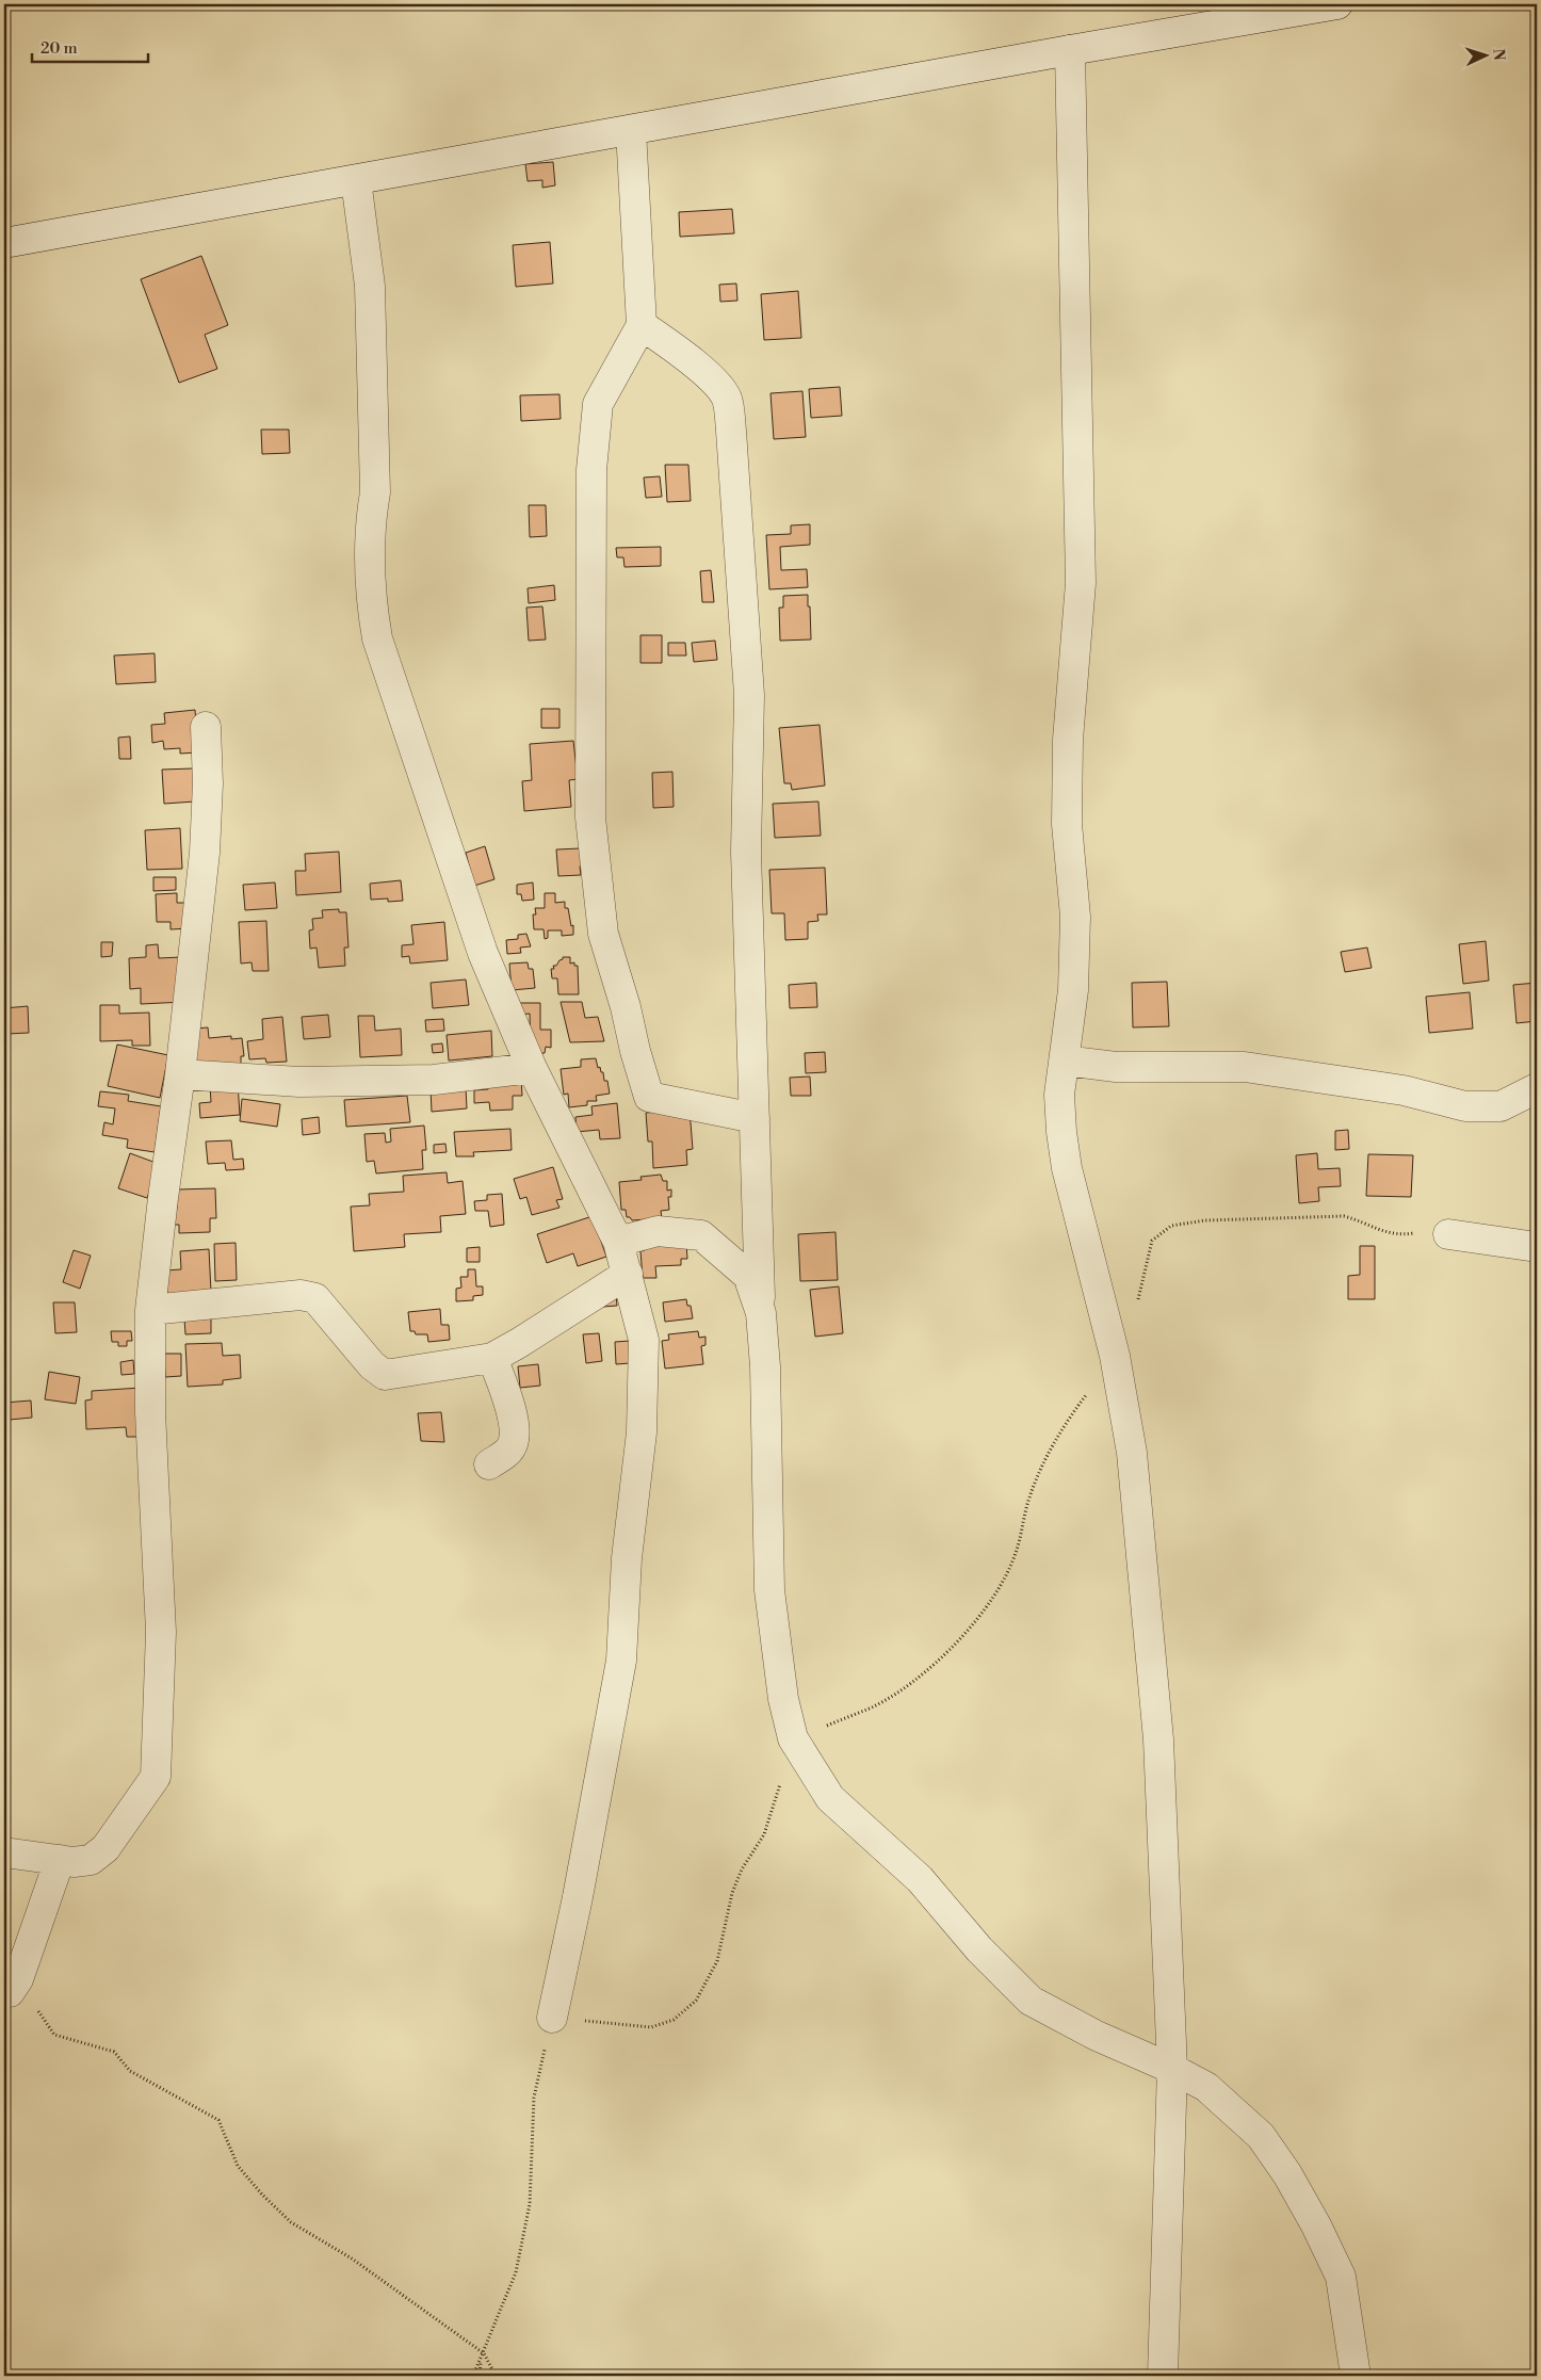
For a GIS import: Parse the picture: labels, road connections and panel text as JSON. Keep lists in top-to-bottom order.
{
  "scale_bar": "20 m",
  "north": "right"
}
